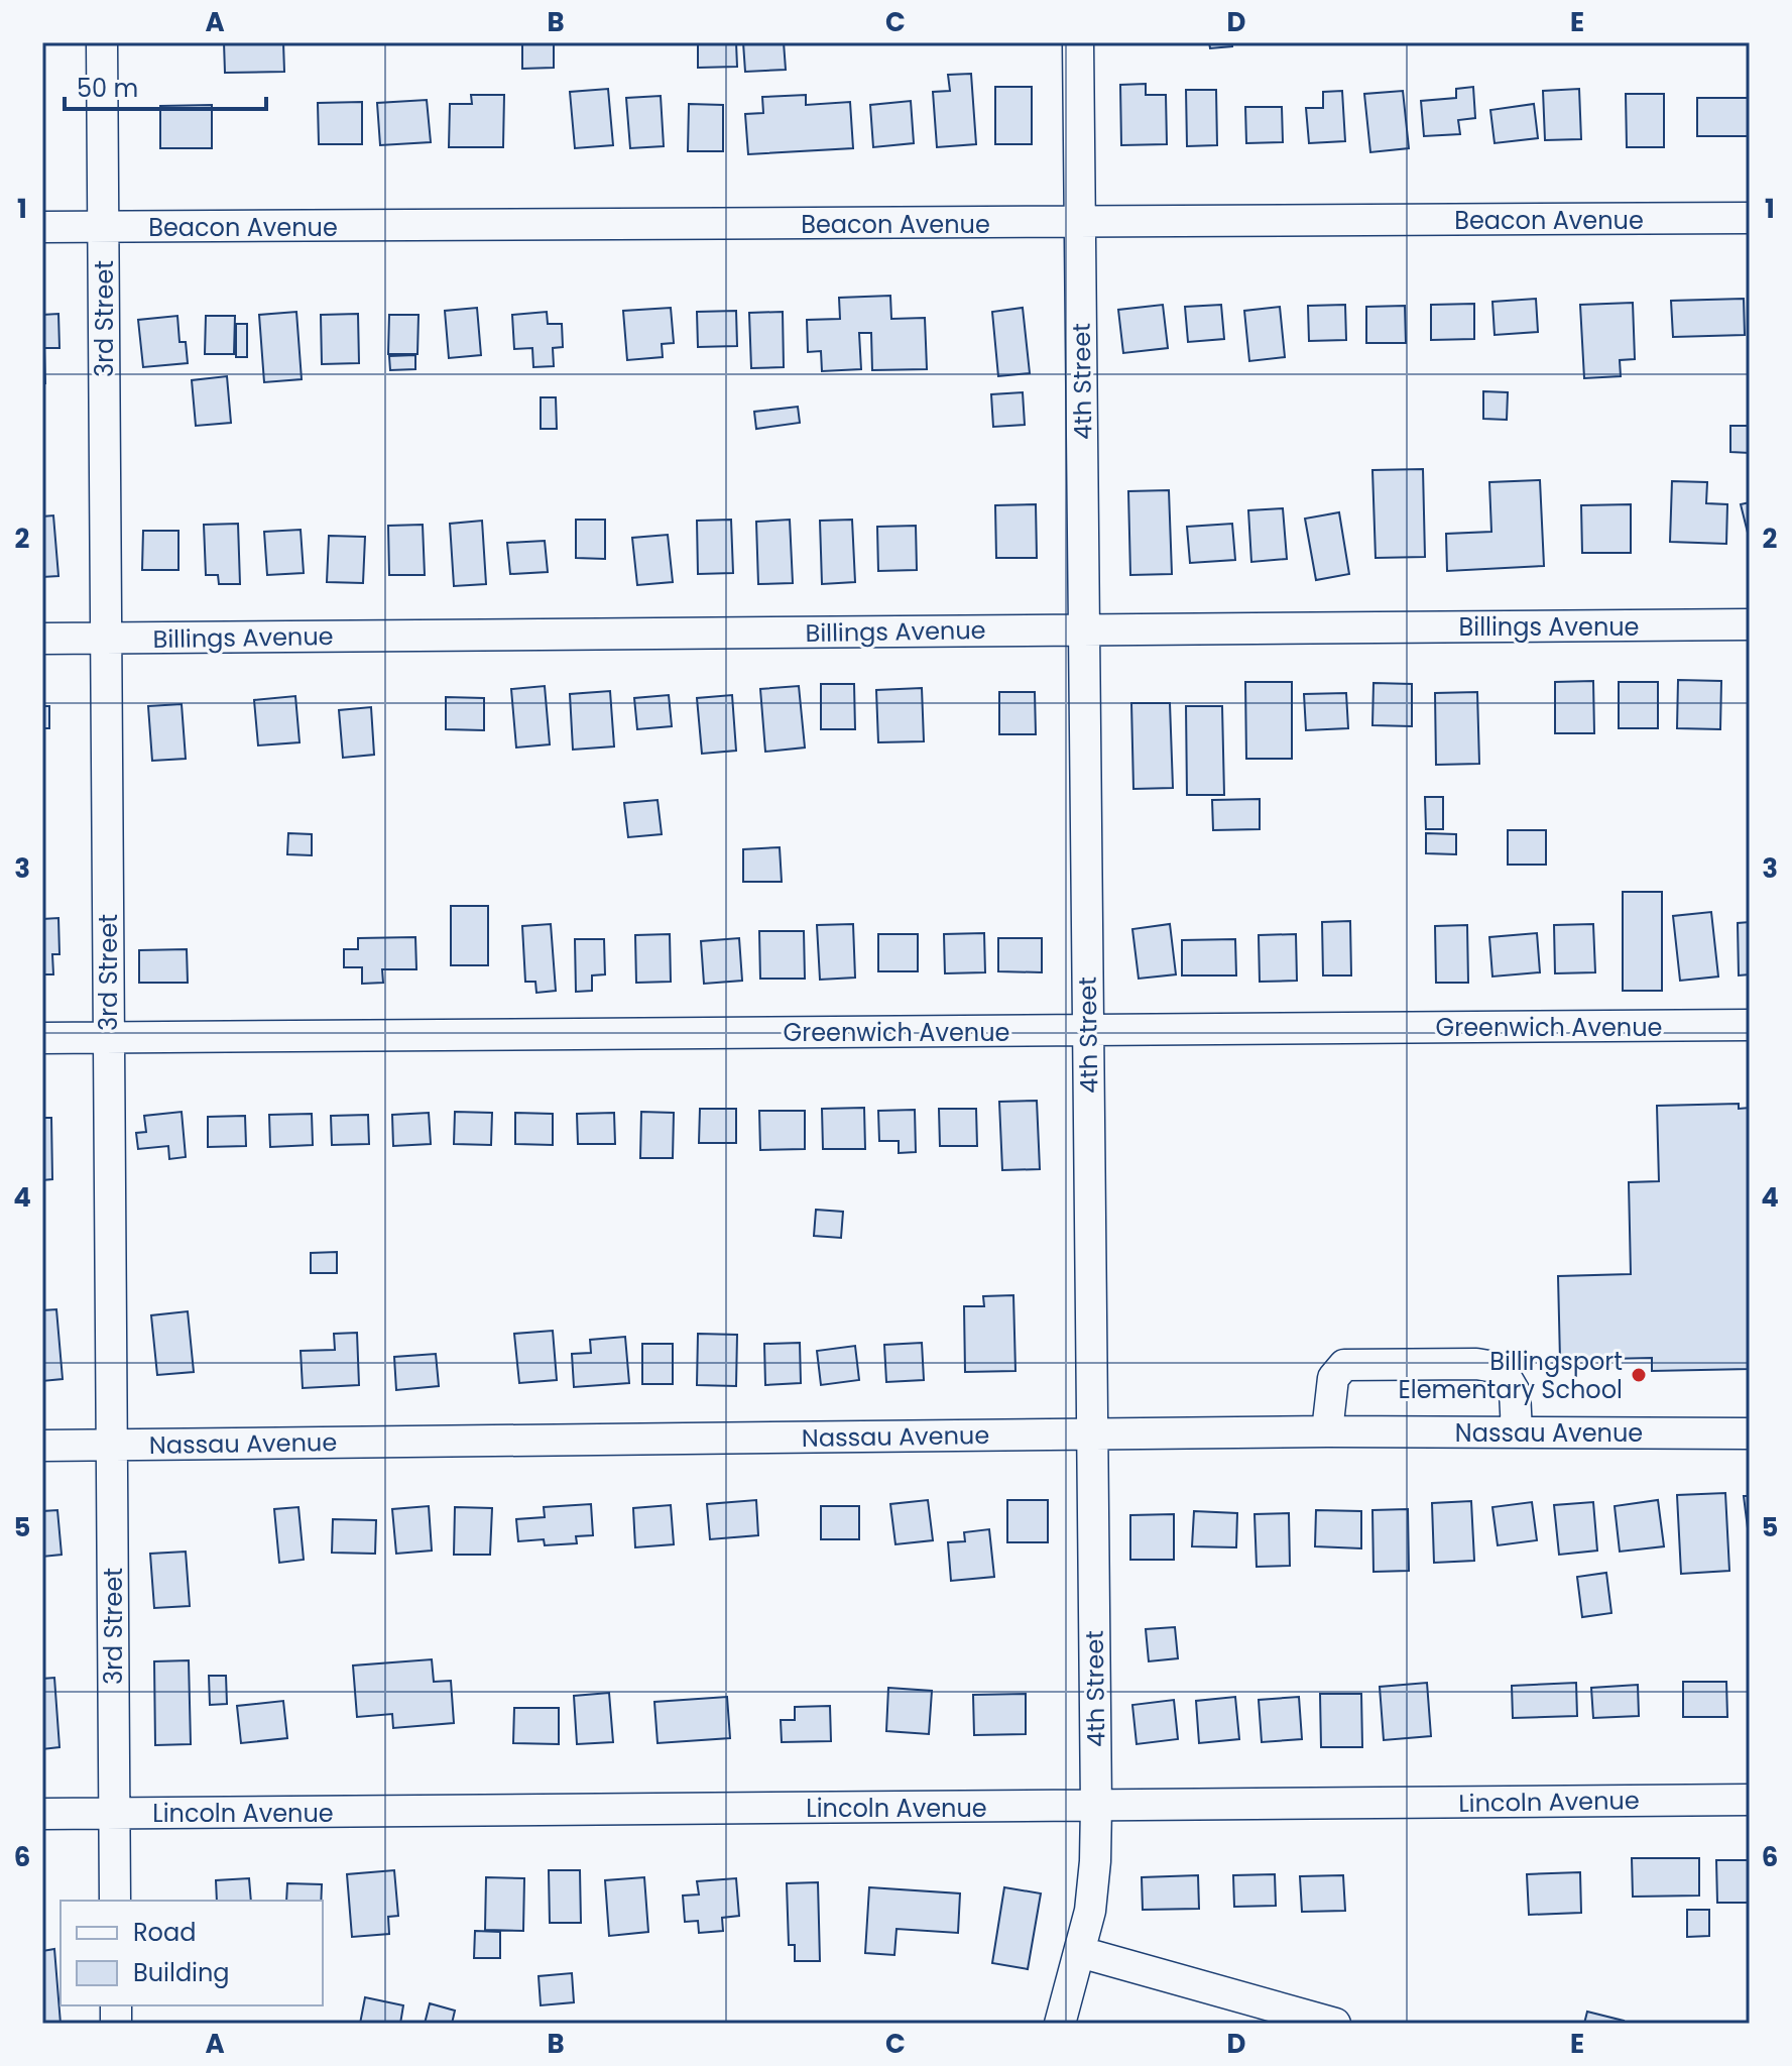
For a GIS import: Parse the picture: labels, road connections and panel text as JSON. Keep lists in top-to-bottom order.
{
  "streets": {
    "street": [
      "Beacon Avenue",
      "3rd Street",
      "4th Street",
      "Billings Avenue",
      "Greenwich Avenue",
      "Nassau Avenue",
      "Lincoln Avenue"
    ]
  },
  "crossings": [
    ["Beacon Avenue", "3rd Street"],
    ["Beacon Avenue", "4th Street"],
    ["3rd Street", "Billings Avenue"],
    ["3rd Street", "Greenwich Avenue"],
    ["3rd Street", "Nassau Avenue"],
    ["3rd Street", "Lincoln Avenue"],
    ["4th Street", "Billings Avenue"],
    ["4th Street", "Greenwich Avenue"],
    ["4th Street", "Nassau Avenue"],
    ["4th Street", "Lincoln Avenue"]
  ],
  "places": ["Billingsport Elementary School"],
  "legend": ["Road", "Building"],
  "scale_bar": "50 m",
  "grid": {
    "columns": [
      "A",
      "B",
      "C",
      "D",
      "E"
    ],
    "rows": [
      "1",
      "2",
      "3",
      "4",
      "5",
      "6"
    ]
  }
}
